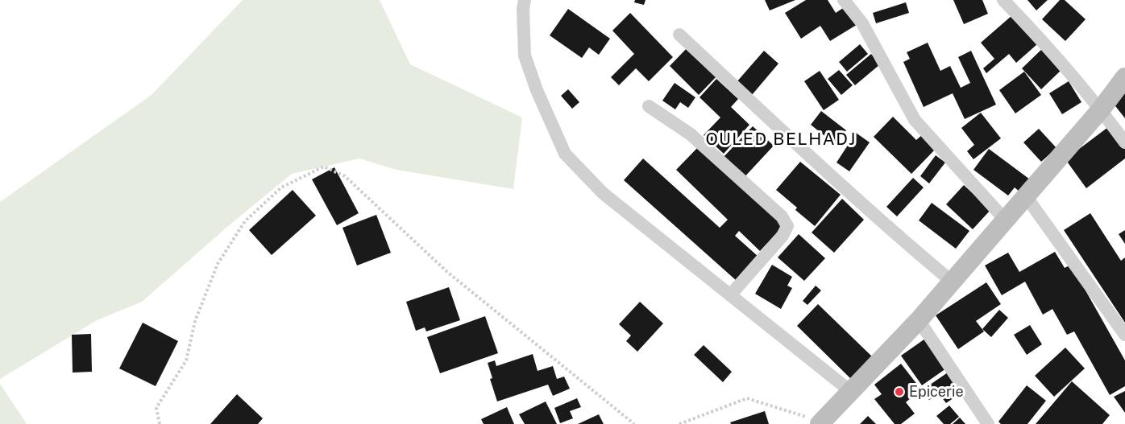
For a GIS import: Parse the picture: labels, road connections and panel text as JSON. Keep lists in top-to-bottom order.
{
  "districts": ["OULED BELHADJ"],
  "places": ["Epicerie"]
}
